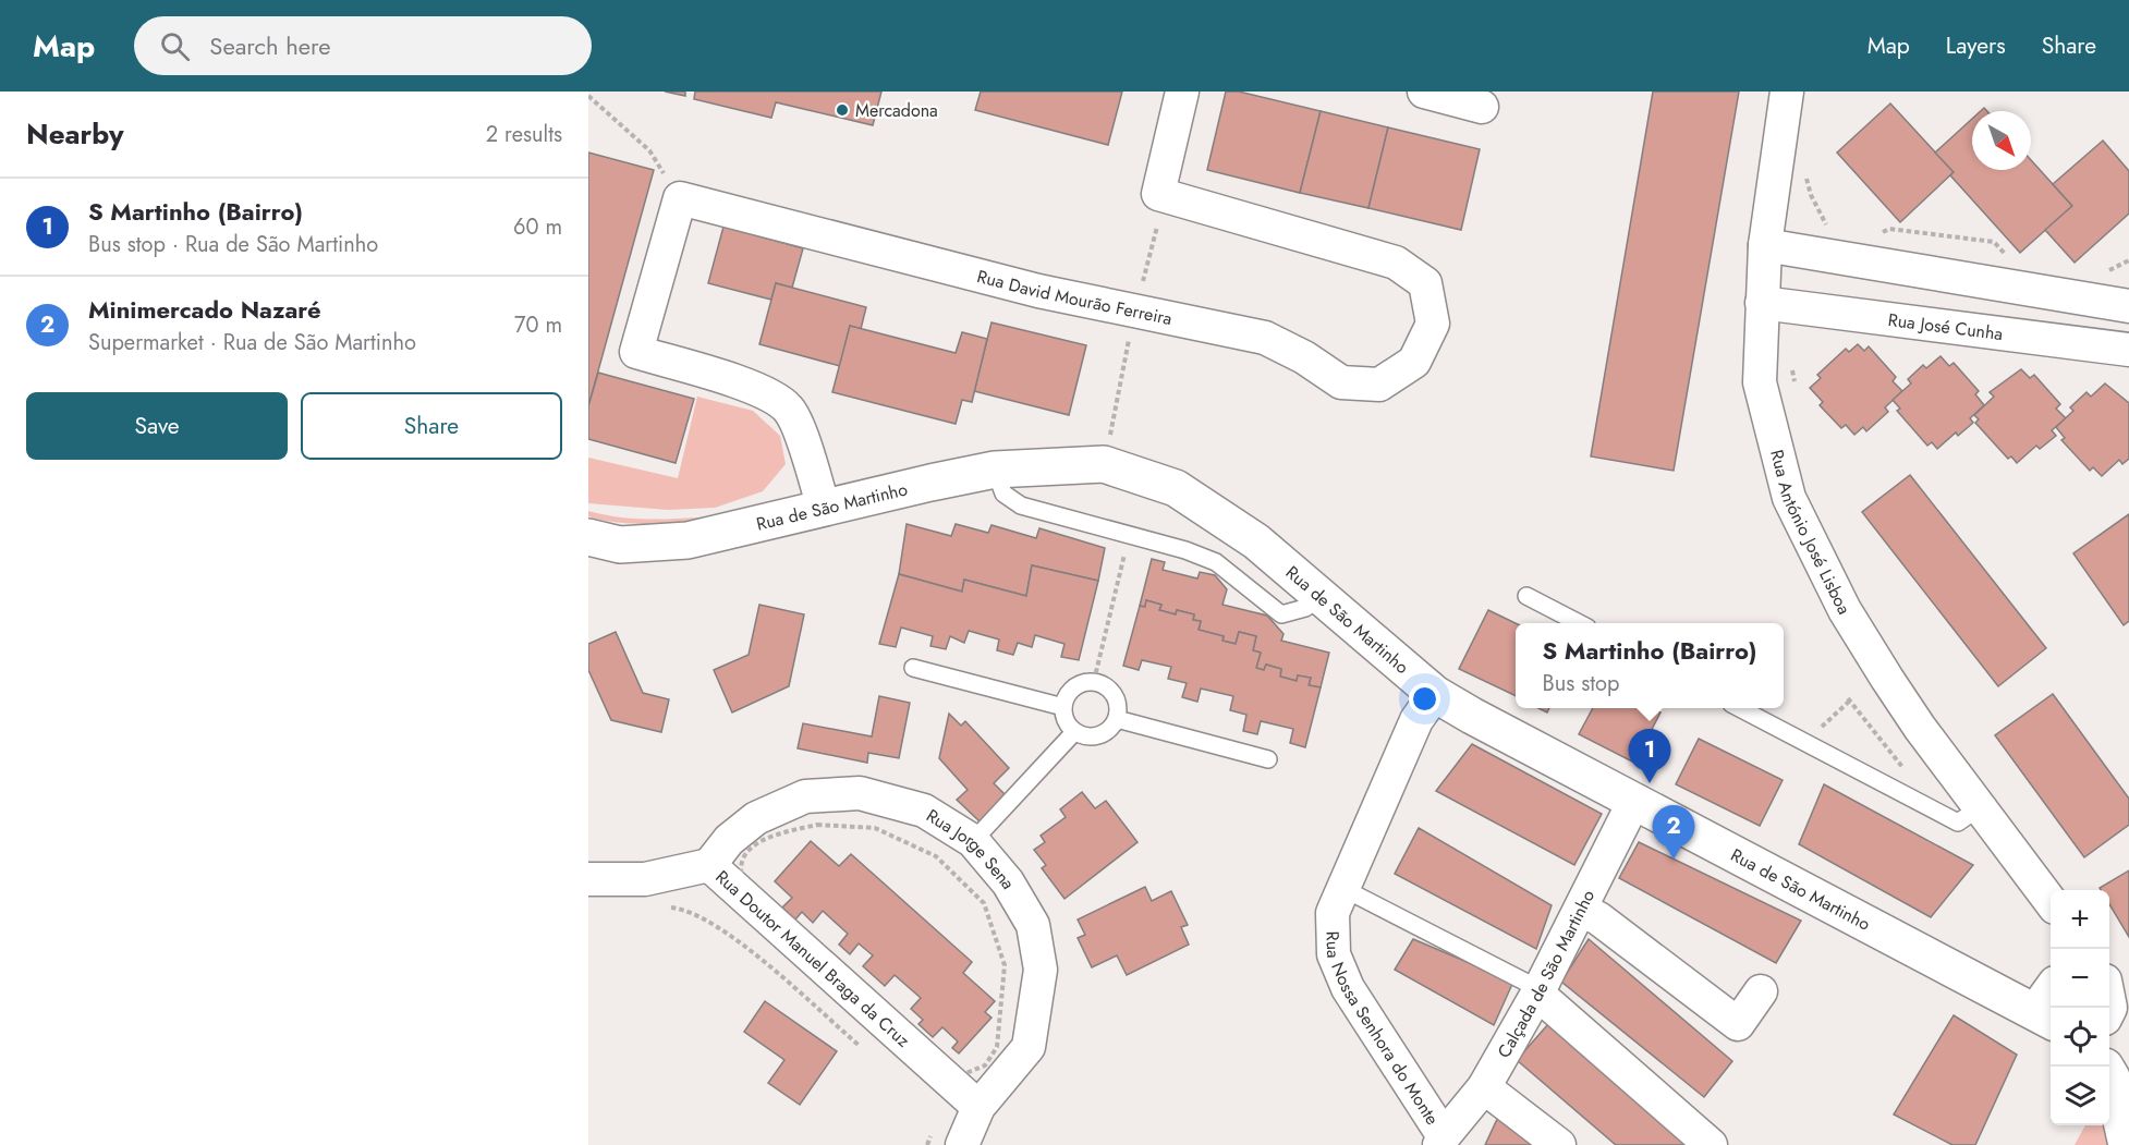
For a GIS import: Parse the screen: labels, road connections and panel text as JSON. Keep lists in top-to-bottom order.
{
  "streets": {
    "street": [
      "Rua David Mourão Ferreira",
      "Rua José Cunha",
      "Rua de São Martinho",
      "Rua António José Lisboa",
      "Rua Jorge Sena",
      "Rua Doutor Manuel Braga da Cruz",
      "Calçada de São Martinho",
      "Rua Nossa Senhora do Monte"
    ]
  },
  "crossings": [
    ["Rua José Cunha", "Rua António José Lisboa"],
    ["Rua de São Martinho", "Calçada de São Martinho"],
    ["Rua de São Martinho", "Rua Nossa Senhora do Monte"],
    ["Rua Jorge Sena", "Rua Doutor Manuel Braga da Cruz"],
    ["Calçada de São Martinho", "Rua Nossa Senhora do Monte"]
  ],
  "places": ["Mercadona"],
  "north": "bottom right",
  "page": {
    "header": "Map",
    "search": "Search here",
    "nav": ["Map", "Layers", "Share"],
    "heading": ["Nearby", "2 results"],
    "list": [
      {
        "mark": "1",
        "name": "S Martinho (Bairro)",
        "note": "Bus stop · Rua de São Martinho",
        "value": "60 m"
      },
      {
        "mark": "2",
        "name": "Minimercado Nazaré",
        "note": "Supermarket · Rua de São Martinho",
        "value": "70 m"
      }
    ],
    "buttons": ["Save", "Share"],
    "popup": ["S Martinho (Bairro)", "Bus stop"],
    "pins": ["1", "2"],
    "map_buttons": ["+", "−"]
  }
}
